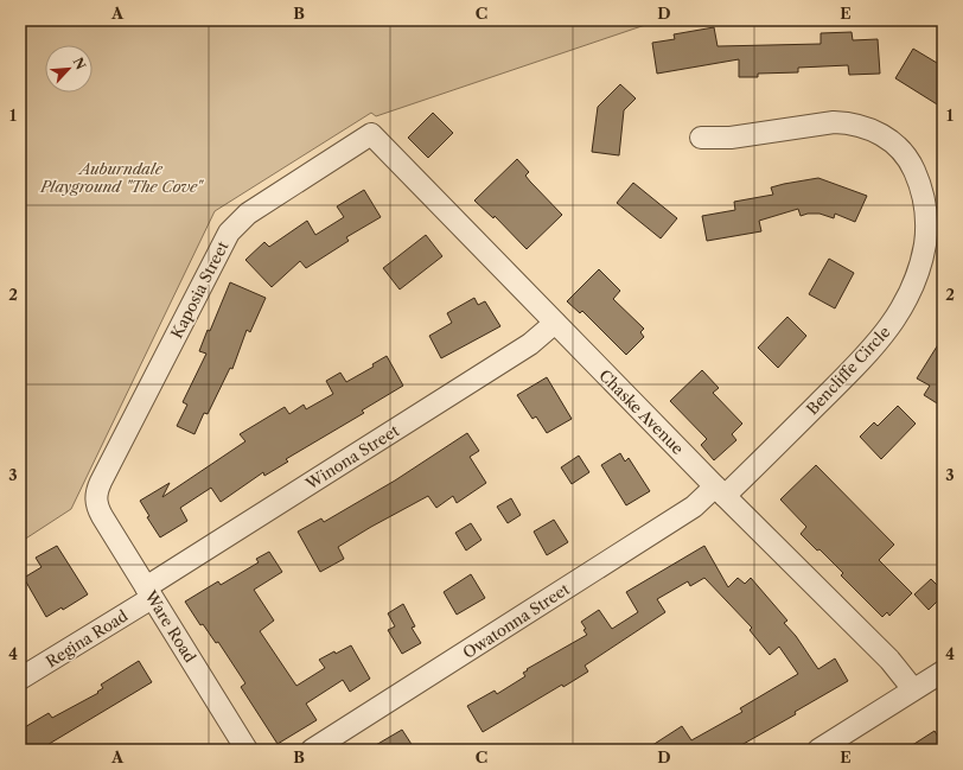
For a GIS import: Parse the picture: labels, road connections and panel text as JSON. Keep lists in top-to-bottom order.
{
  "streets": {
    "street": [
      "Kaposia Street",
      "Bencliffe Circle",
      "Chaske Avenue",
      "Winona Street",
      "Owatonna Street",
      "Ware Road",
      "Regina Road"
    ]
  },
  "crossings": [
    ["Kaposia Street", "Chaske Avenue"],
    ["Kaposia Street", "Ware Road"],
    ["Bencliffe Circle", "Chaske Avenue"],
    ["Bencliffe Circle", "Owatonna Street"],
    ["Chaske Avenue", "Winona Street"],
    ["Chaske Avenue", "Owatonna Street"],
    ["Winona Street", "Ware Road"],
    ["Winona Street", "Regina Road"],
    ["Ware Road", "Regina Road"]
  ],
  "parks": ["Auburndale Playground \"The Cove\""],
  "north": "top right",
  "grid": {
    "columns": [
      "A",
      "B",
      "C",
      "D",
      "E"
    ],
    "rows": [
      "1",
      "2",
      "3",
      "4"
    ]
  }
}
